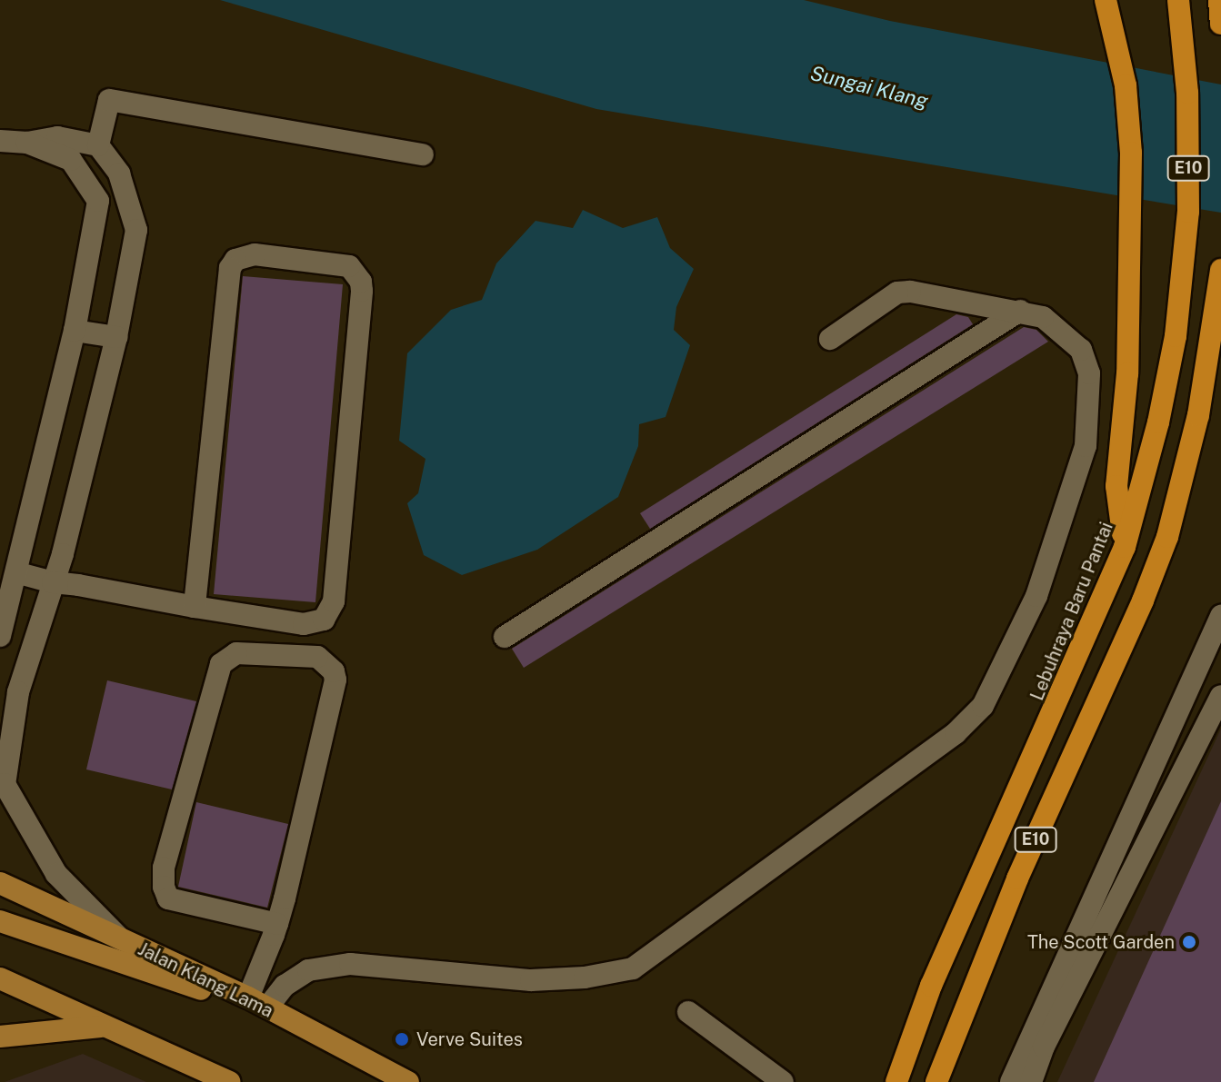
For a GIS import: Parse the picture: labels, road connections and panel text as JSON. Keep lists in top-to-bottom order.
{
  "streets": {
    "highway": ["E10", "Lebuhraya Baru Pantai"],
    "main road": ["Jalan Klang Lama"]
  },
  "water": ["Sungai Klang"],
  "places": ["The Scott Garden", "Verve Suites"]
}
